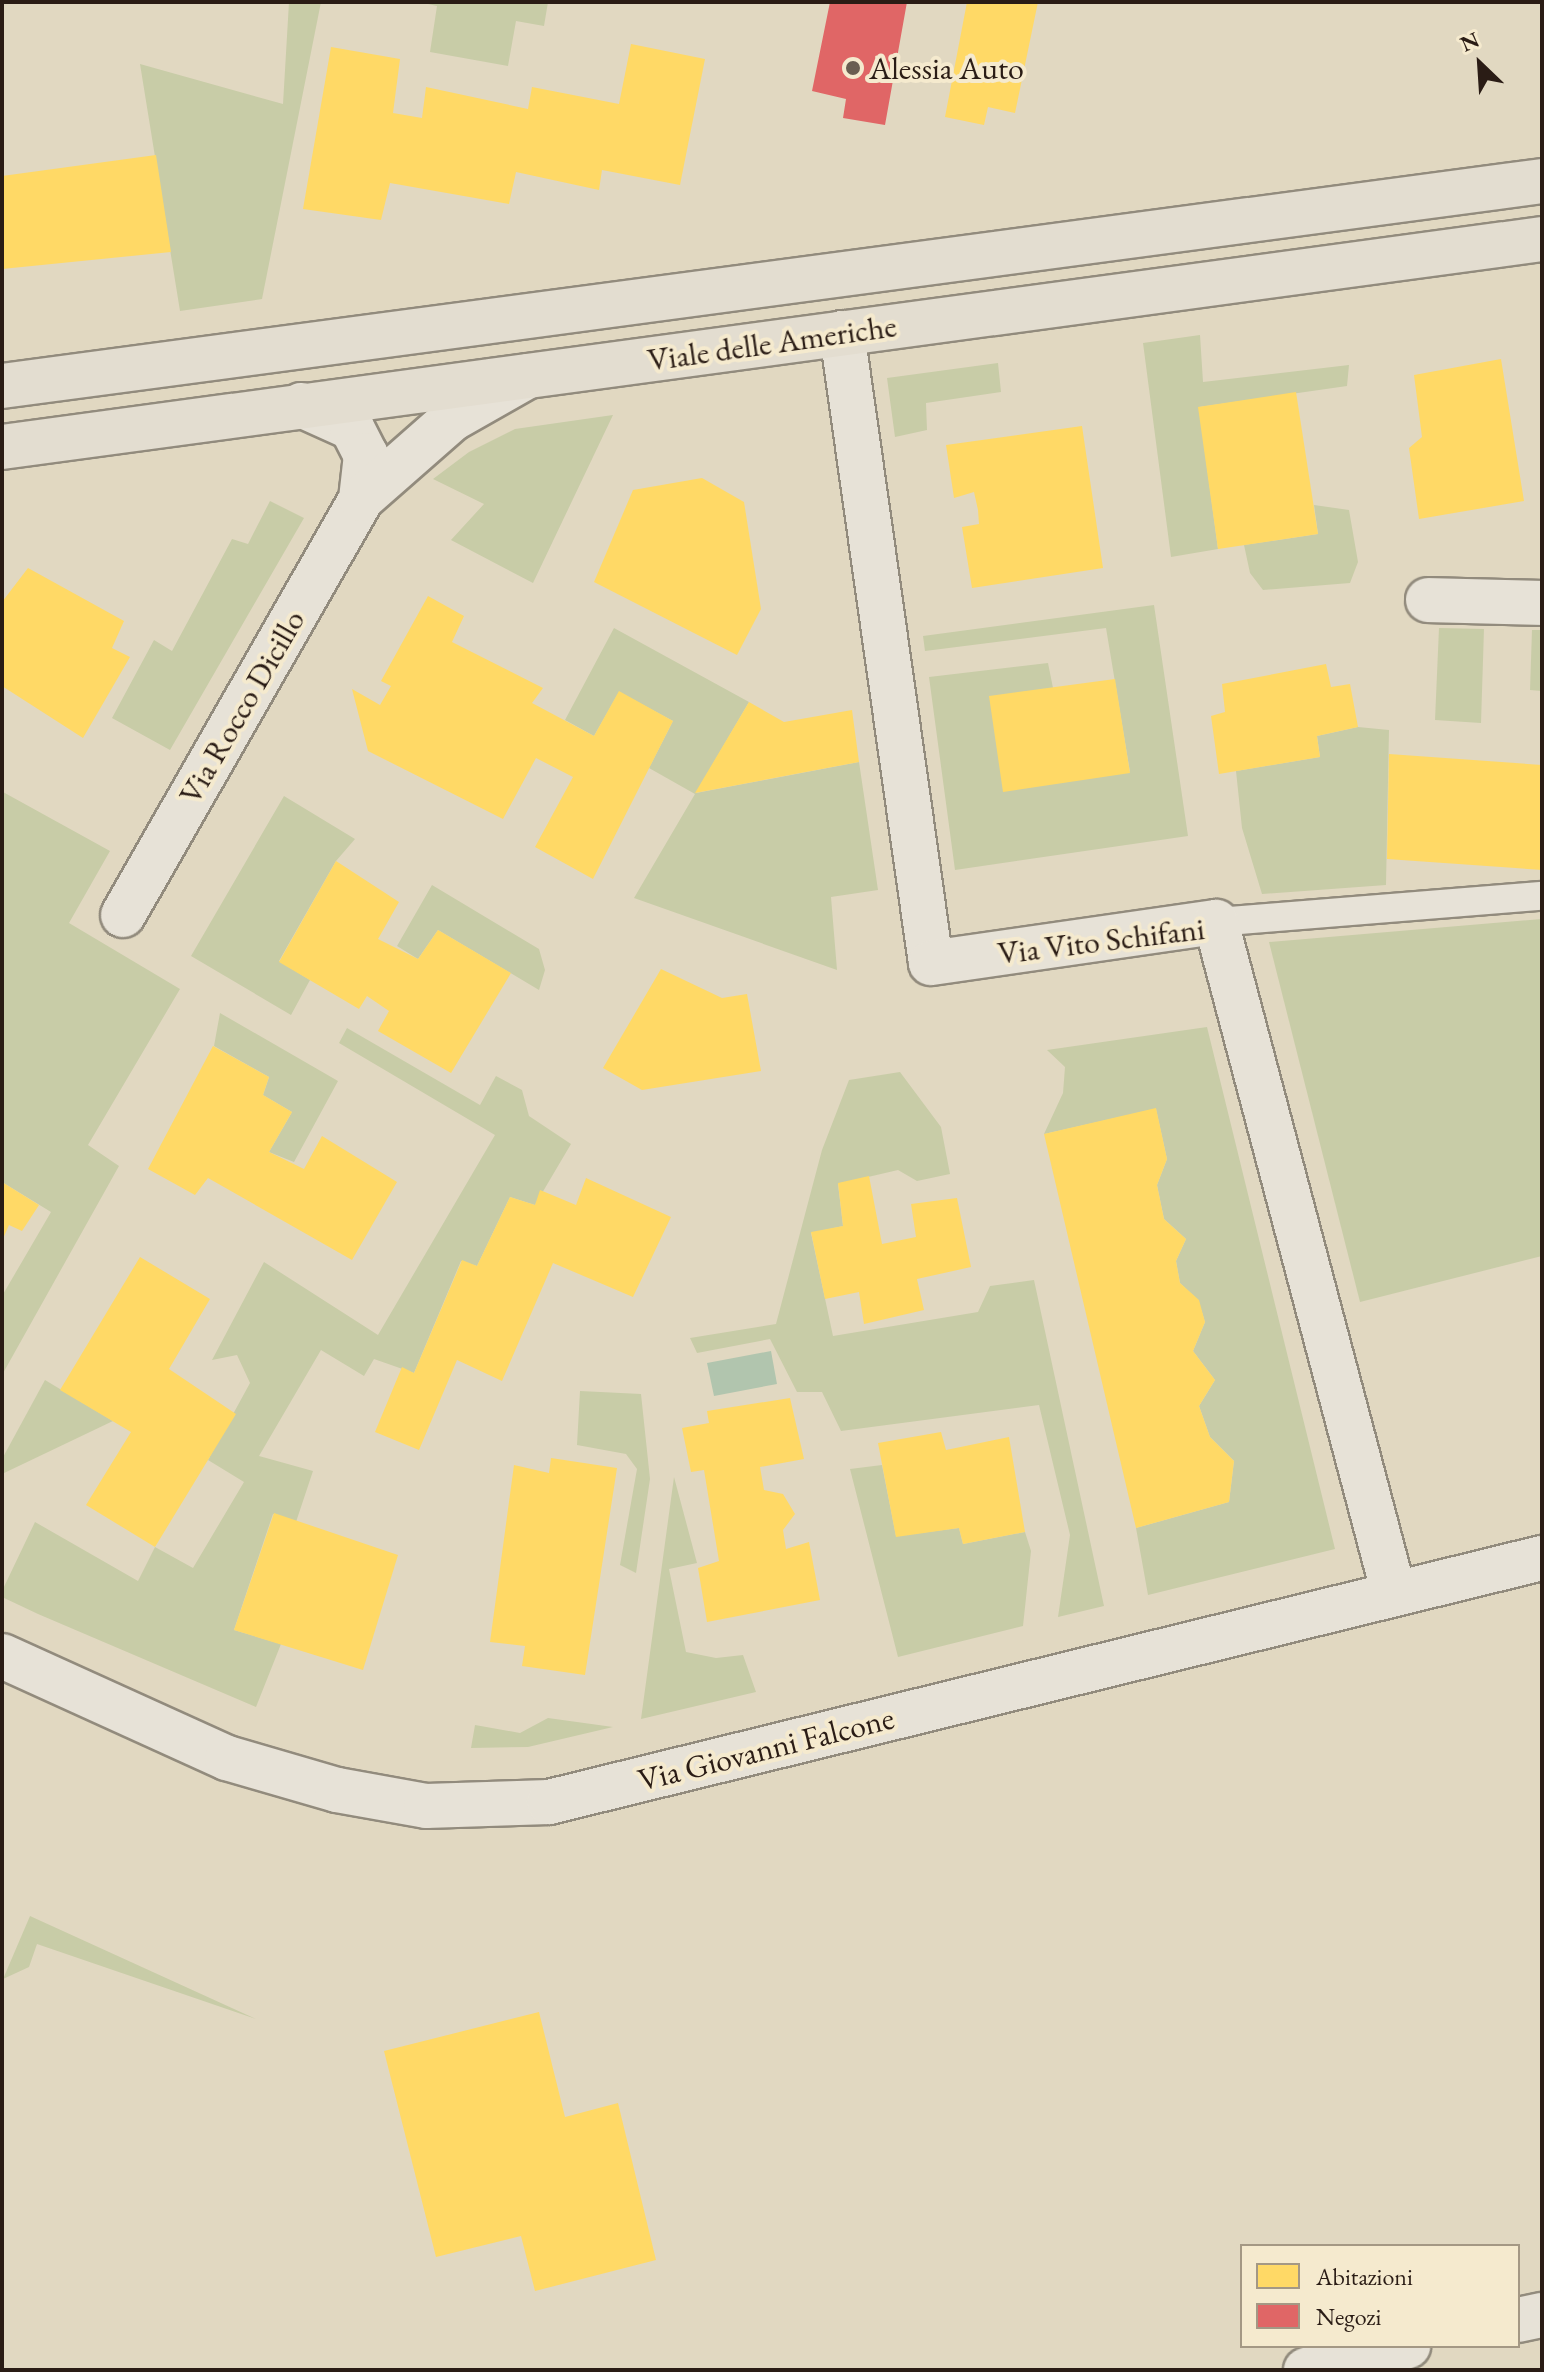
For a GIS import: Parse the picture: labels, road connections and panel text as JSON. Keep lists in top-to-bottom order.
{
  "streets": {
    "main road": ["Viale delle Americhe"],
    "street": ["Via Rocco Dicillo", "Via Vito Schifani", "Via Giovanni Falcone"]
  },
  "crossings": [
    ["Viale delle Americhe", "Via Vito Schifani"],
    ["Via Vito Schifani", "Via Giovanni Falcone"]
  ],
  "places": ["Alessia Auto"],
  "legend": ["Abitazioni", "Negozi"],
  "north": "top left"
}
